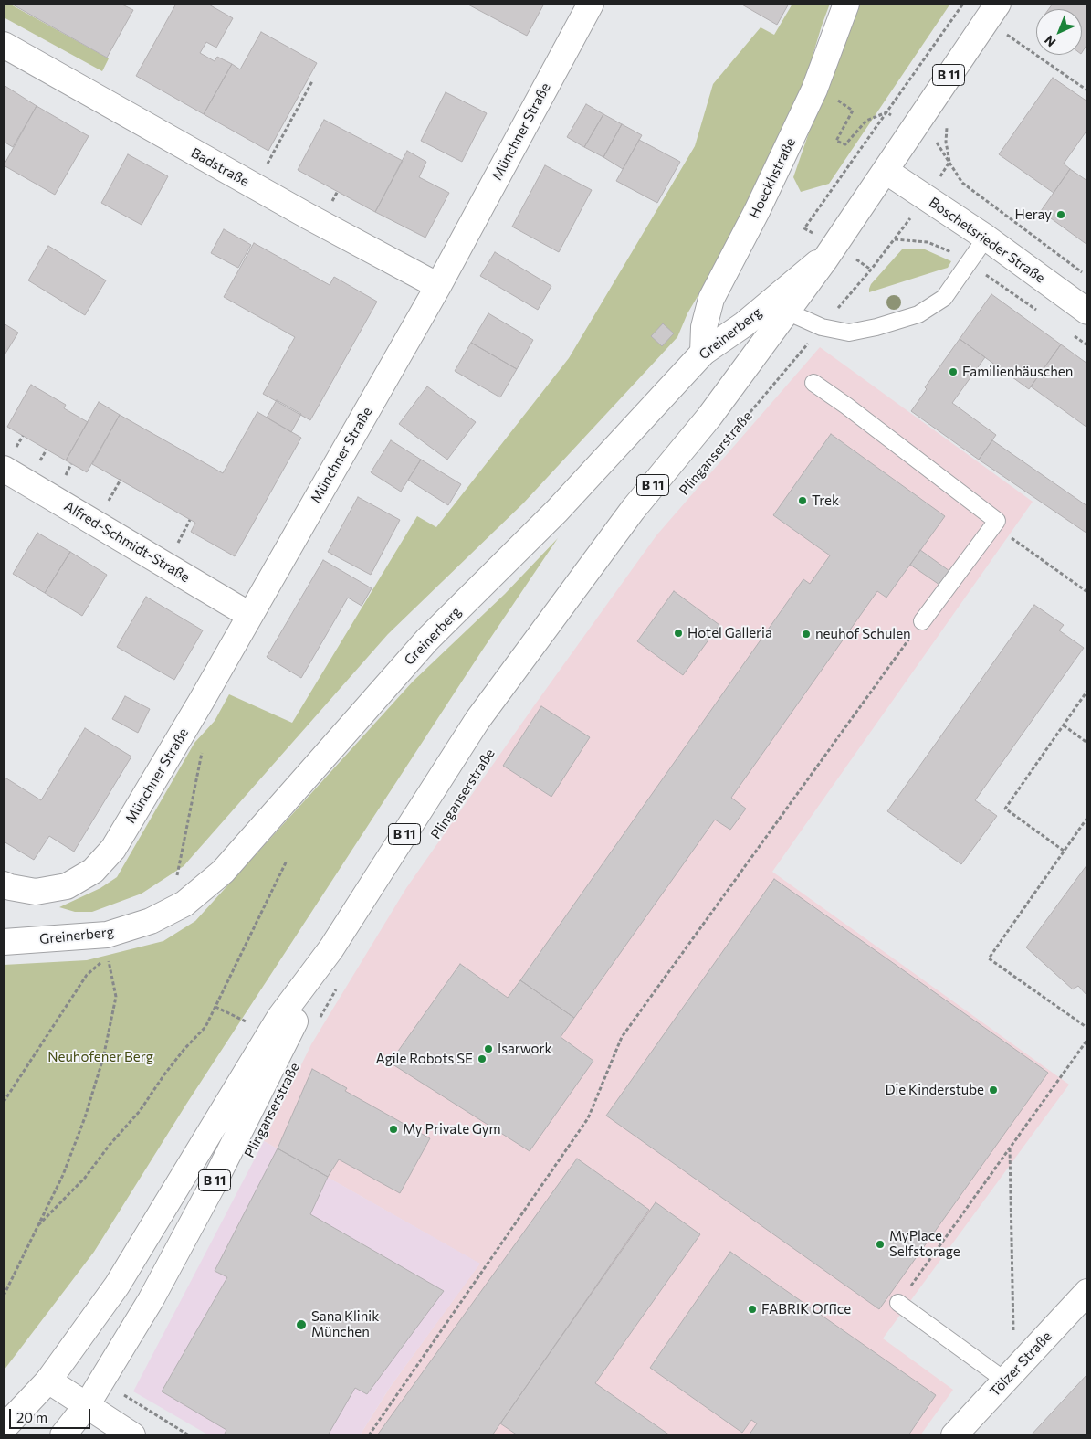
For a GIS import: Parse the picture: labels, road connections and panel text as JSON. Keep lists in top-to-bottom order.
{
  "streets": {
    "street": [
      "B 11",
      "Münchner Straße",
      "Badstraße",
      "Hoeckhstraße",
      "Boschetsrieder Straße",
      "Greinerberg",
      "Plinganserstraße",
      "Alfred-Schmidt-Straße",
      "Tölzer Straße"
    ]
  },
  "crossings": [
    ["B 11", "Boschetsrieder Straße"],
    ["B 11", "Plinganserstraße"],
    ["Münchner Straße", "Badstraße"],
    ["Münchner Straße", "Alfred-Schmidt-Straße"],
    ["Hoeckhstraße", "Greinerberg"],
    ["Boschetsrieder Straße", "Plinganserstraße"],
    ["Greinerberg", "Plinganserstraße"]
  ],
  "parks": ["Neuhofener Berg"],
  "places": [
    "Heray",
    "Familienhäuschen",
    "Trek",
    "Hotel Galleria",
    "neuhof Schulen",
    "Isarwork",
    "Agile Robots SE",
    "Die Kinderstube",
    "My Private Gym",
    "MyPlace Selfstorage",
    "FABRIK Office",
    "Sana Klinik München"
  ],
  "scale_bar": "20 m",
  "north": "bottom left"
}
